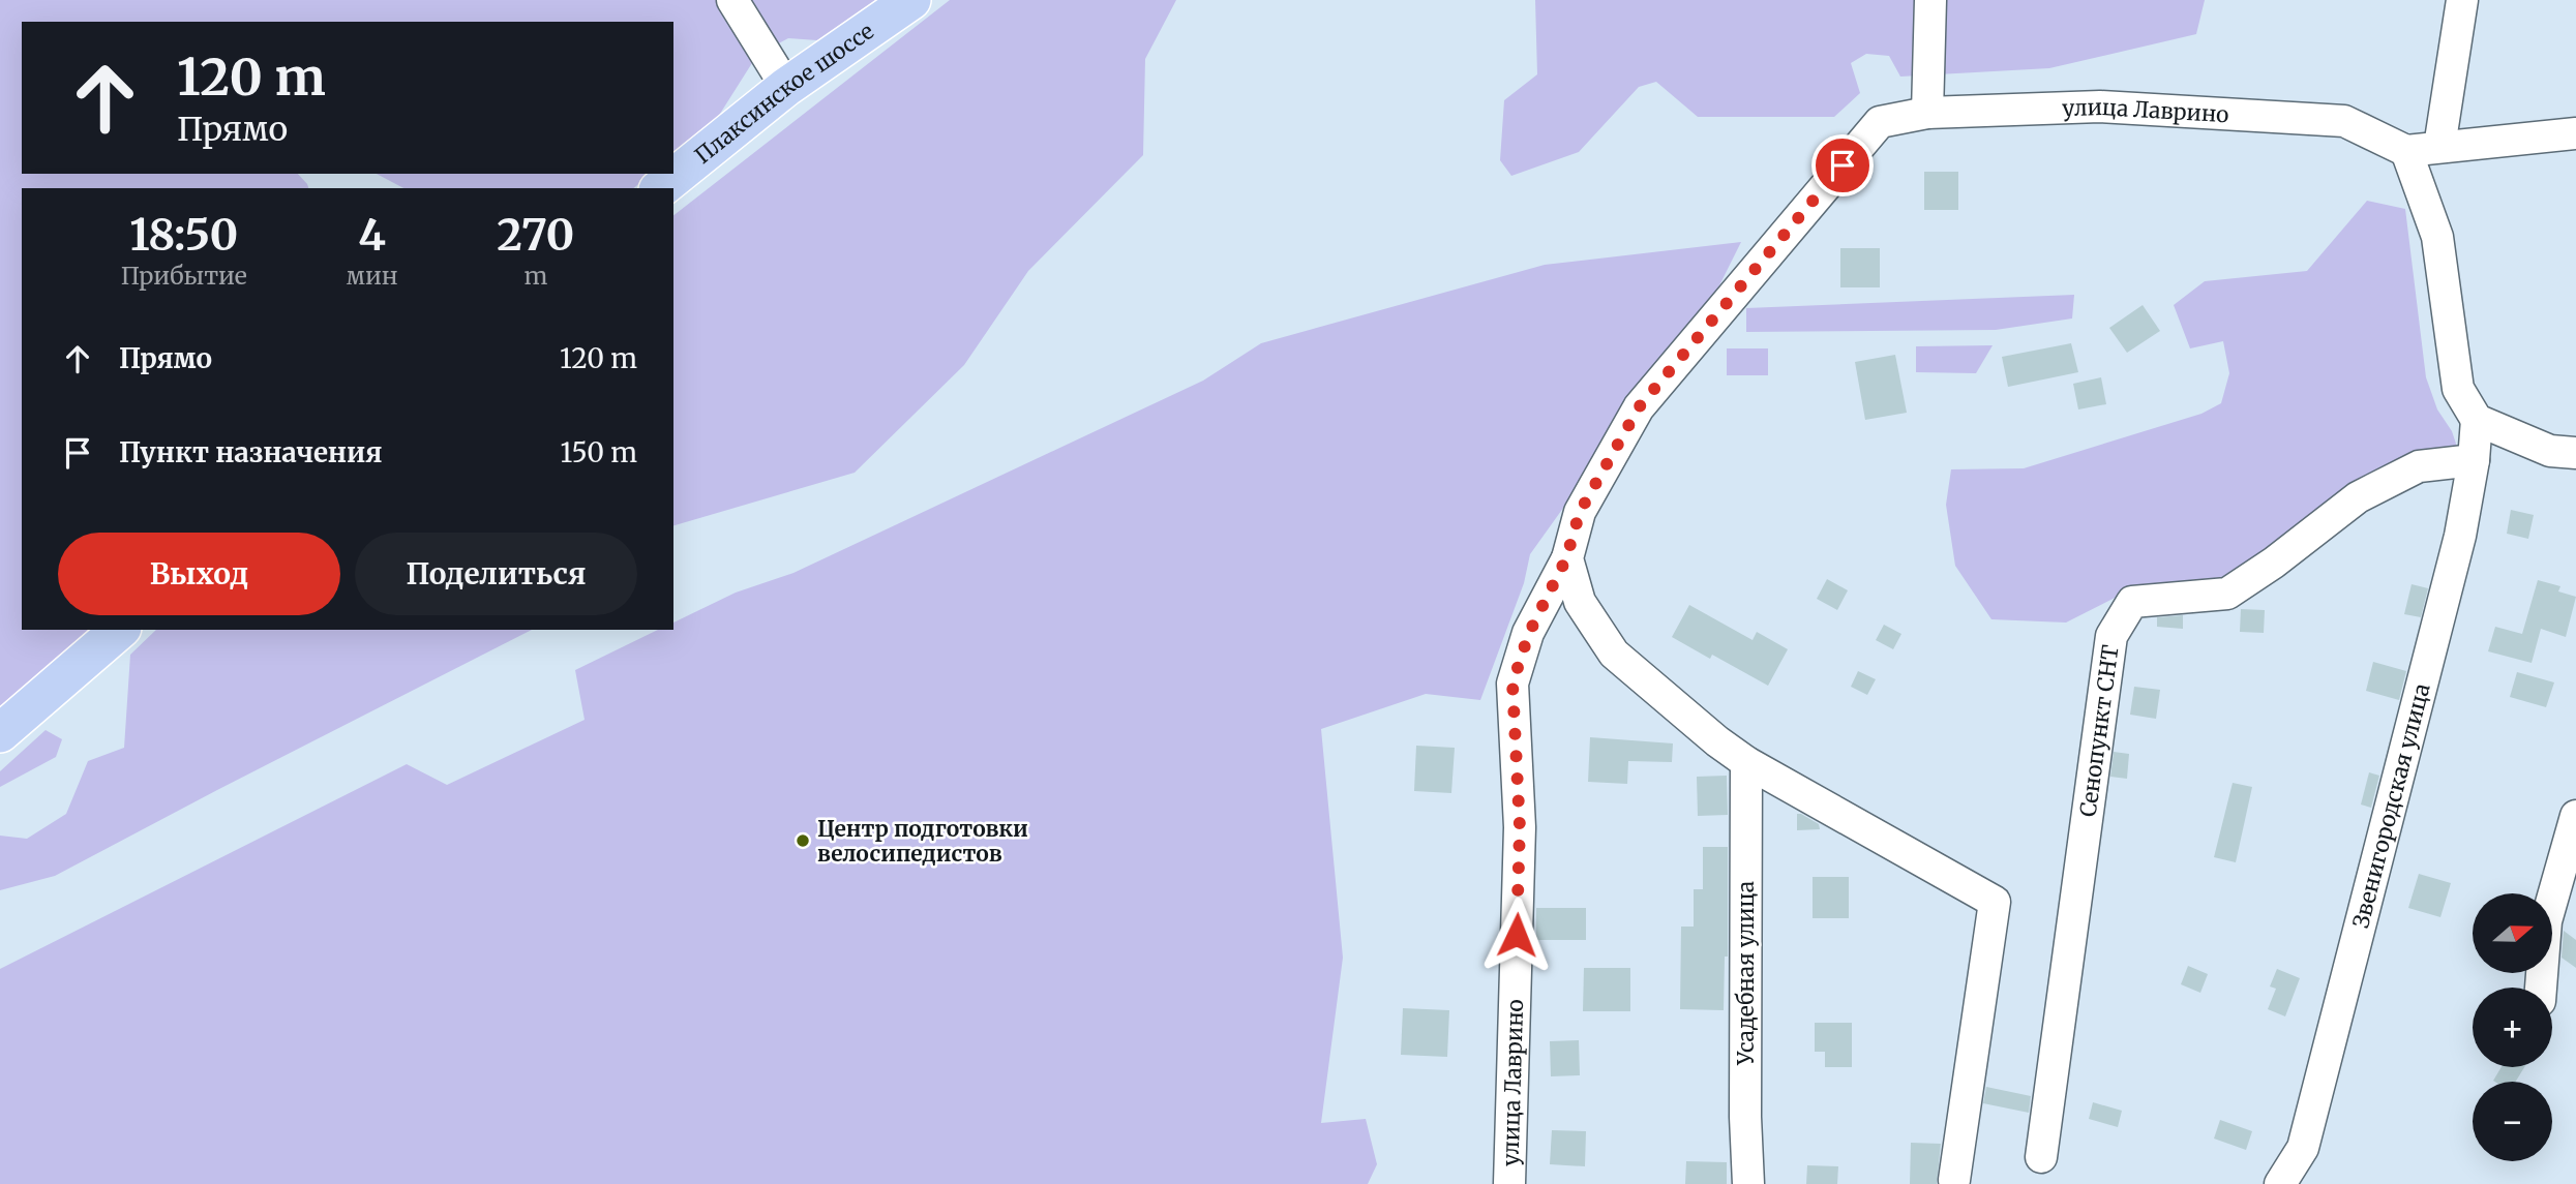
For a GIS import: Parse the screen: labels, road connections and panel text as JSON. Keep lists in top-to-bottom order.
{
  "streets": {
    "main road": ["Плаксинское шоссе"],
    "street": [
      "улица Лаврино",
      "Сенопункт СНТ",
      "Звенигородская улица",
      "Усадебная улица"
    ]
  },
  "crossings": [
    ["Сенопункт СНТ", "Звенигородская улица"]
  ],
  "places": ["Центр подготовки велосипедистов"],
  "north": "right",
  "page": {
    "turn": ["120 m", "Прямо"],
    "eta": [
      "18:50",
      "Прибытие",
      "4",
      "мин",
      "270",
      "m"
    ],
    "list": [
      {
        "name": "Прямо",
        "value": "120 m"
      },
      {
        "name": "Пункт назначения",
        "value": "150 m"
      }
    ],
    "buttons": ["Выход", "Поделиться"],
    "map_buttons": ["+", "−"]
  }
}
